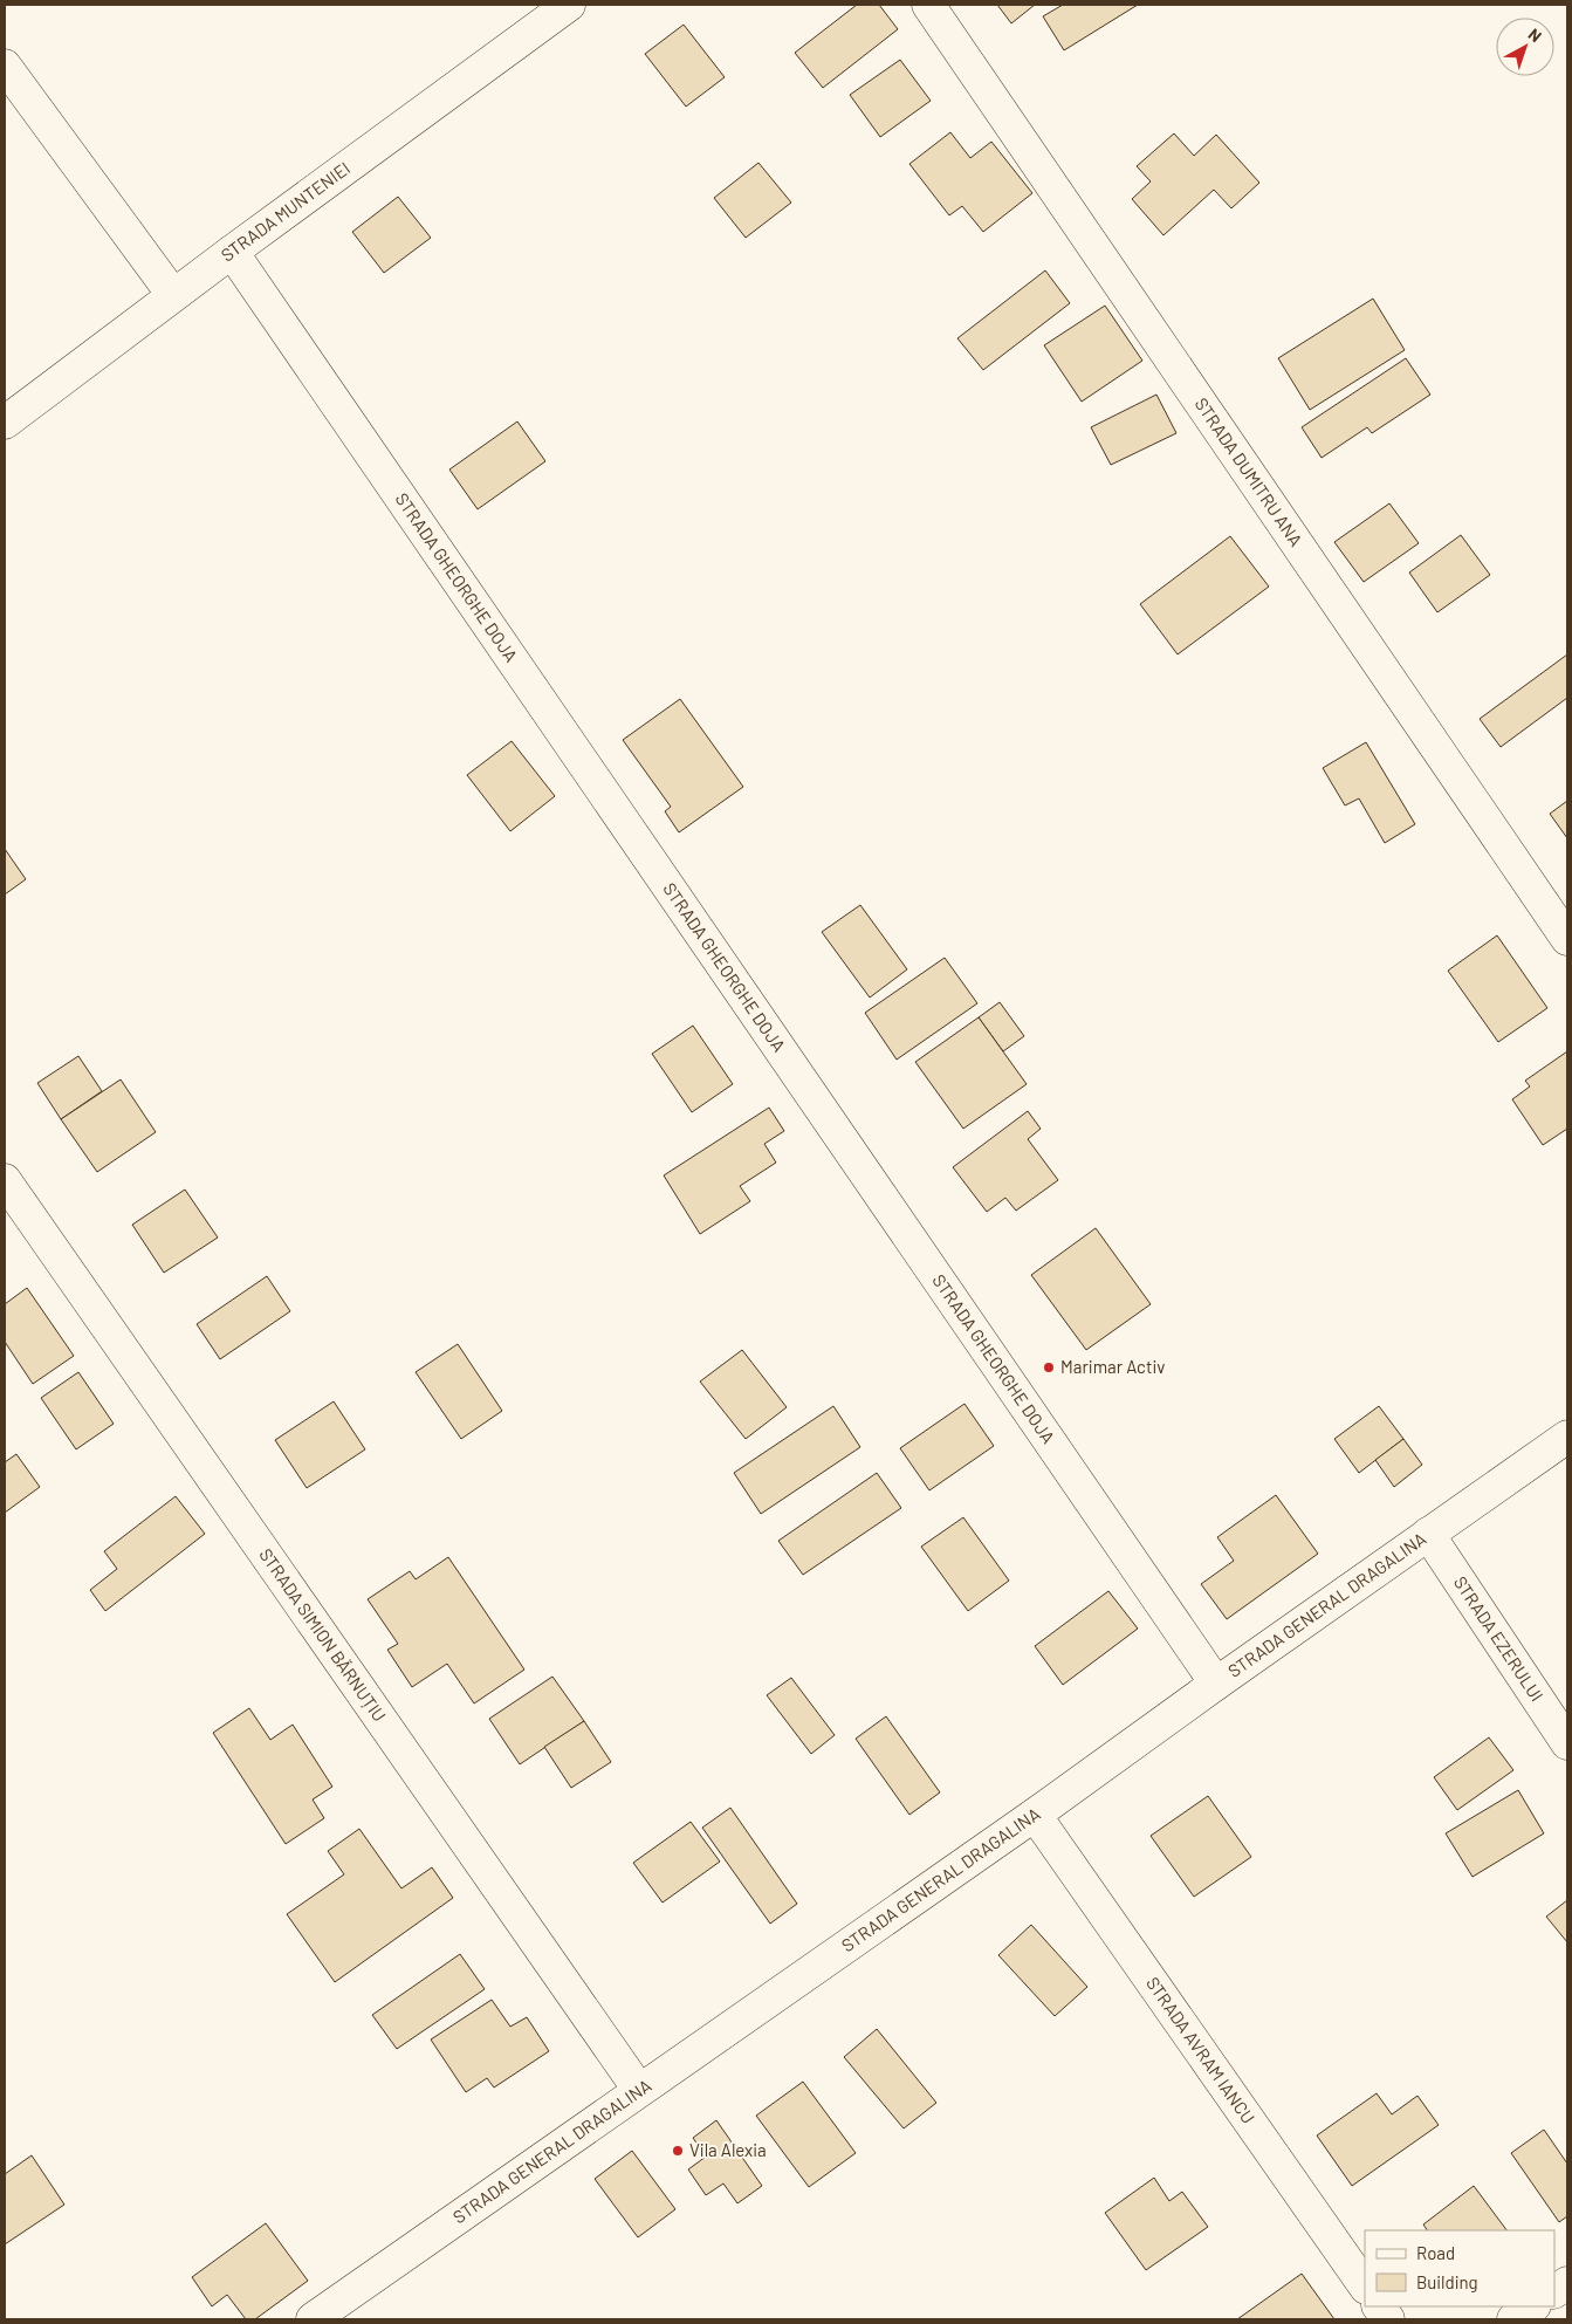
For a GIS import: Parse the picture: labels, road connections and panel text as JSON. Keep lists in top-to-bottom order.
{
  "streets": {
    "street": [
      "STRADA MUNTENIEI",
      "STRADA DUMITRU ANA",
      "STRADA GHEORGHE DOJA",
      "STRADA GENERAL DRAGALINA",
      "STRADA SIMION BĂRNUȚIU",
      "STRADA EZERULUI",
      "STRADA AVRAM IANCU"
    ]
  },
  "crossings": [
    ["STRADA MUNTENIEI", "STRADA GHEORGHE DOJA"],
    ["STRADA GHEORGHE DOJA", "STRADA GENERAL DRAGALINA"],
    ["STRADA GENERAL DRAGALINA", "STRADA SIMION BĂRNUȚIU"],
    ["STRADA GENERAL DRAGALINA", "STRADA EZERULUI"],
    ["STRADA GENERAL DRAGALINA", "STRADA AVRAM IANCU"]
  ],
  "places": ["Marimar Activ", "Vila Alexia"],
  "legend": ["Road", "Building"],
  "north": "top right"
}
